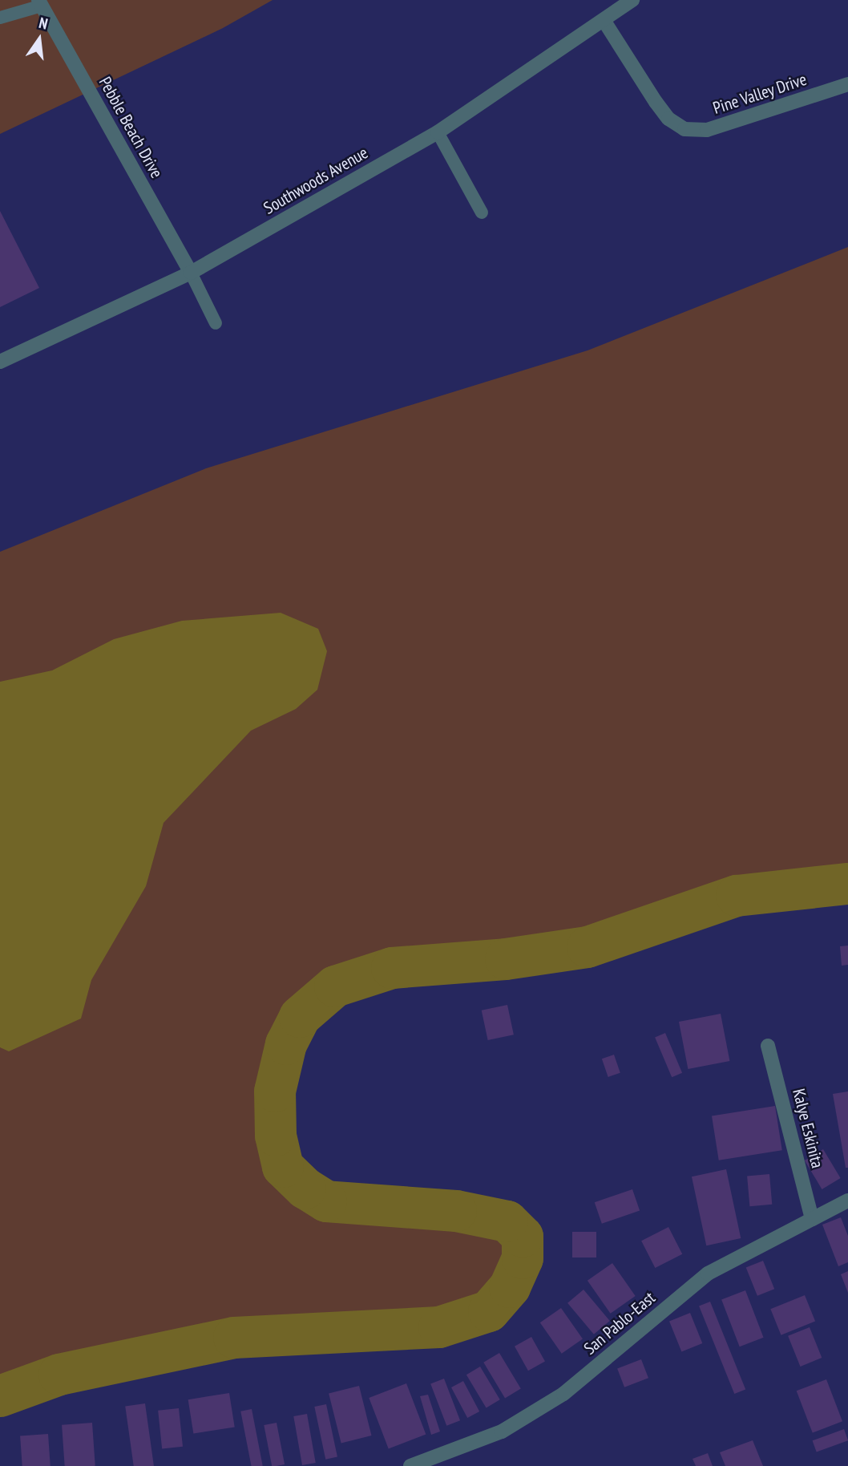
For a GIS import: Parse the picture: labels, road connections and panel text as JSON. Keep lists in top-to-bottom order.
{
  "streets": {
    "street": [
      "Pine Valley Drive",
      "Pebble Beach Drive",
      "Southwoods Avenue",
      "Kalye Eskinita",
      "San Pablo-East"
    ]
  },
  "crossings": [
    ["Pine Valley Drive", "Southwoods Avenue"],
    ["Pebble Beach Drive", "Southwoods Avenue"],
    ["Kalye Eskinita", "San Pablo-East"]
  ],
  "north": "top"
}
